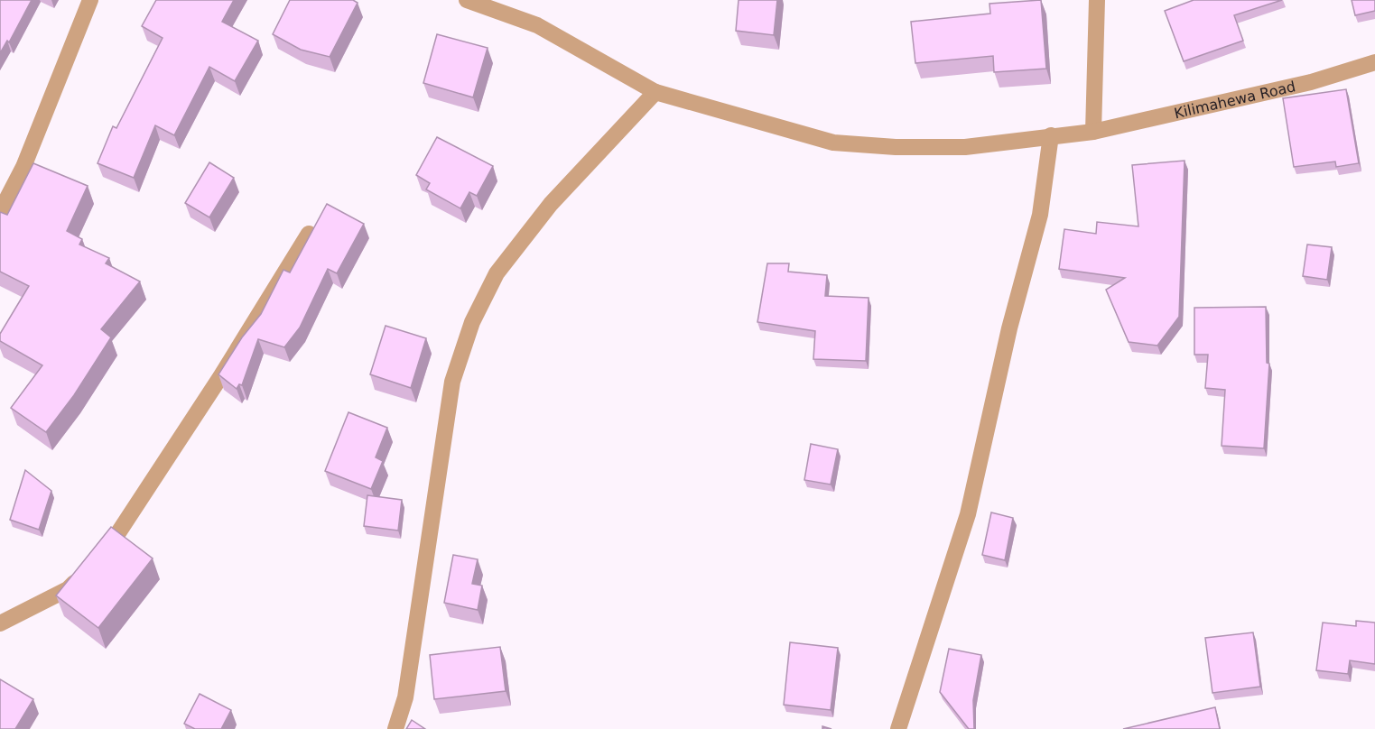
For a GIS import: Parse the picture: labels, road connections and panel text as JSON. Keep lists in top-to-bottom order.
{
  "streets": {
    "street": ["Kilimahewa Road"]
  }
}
